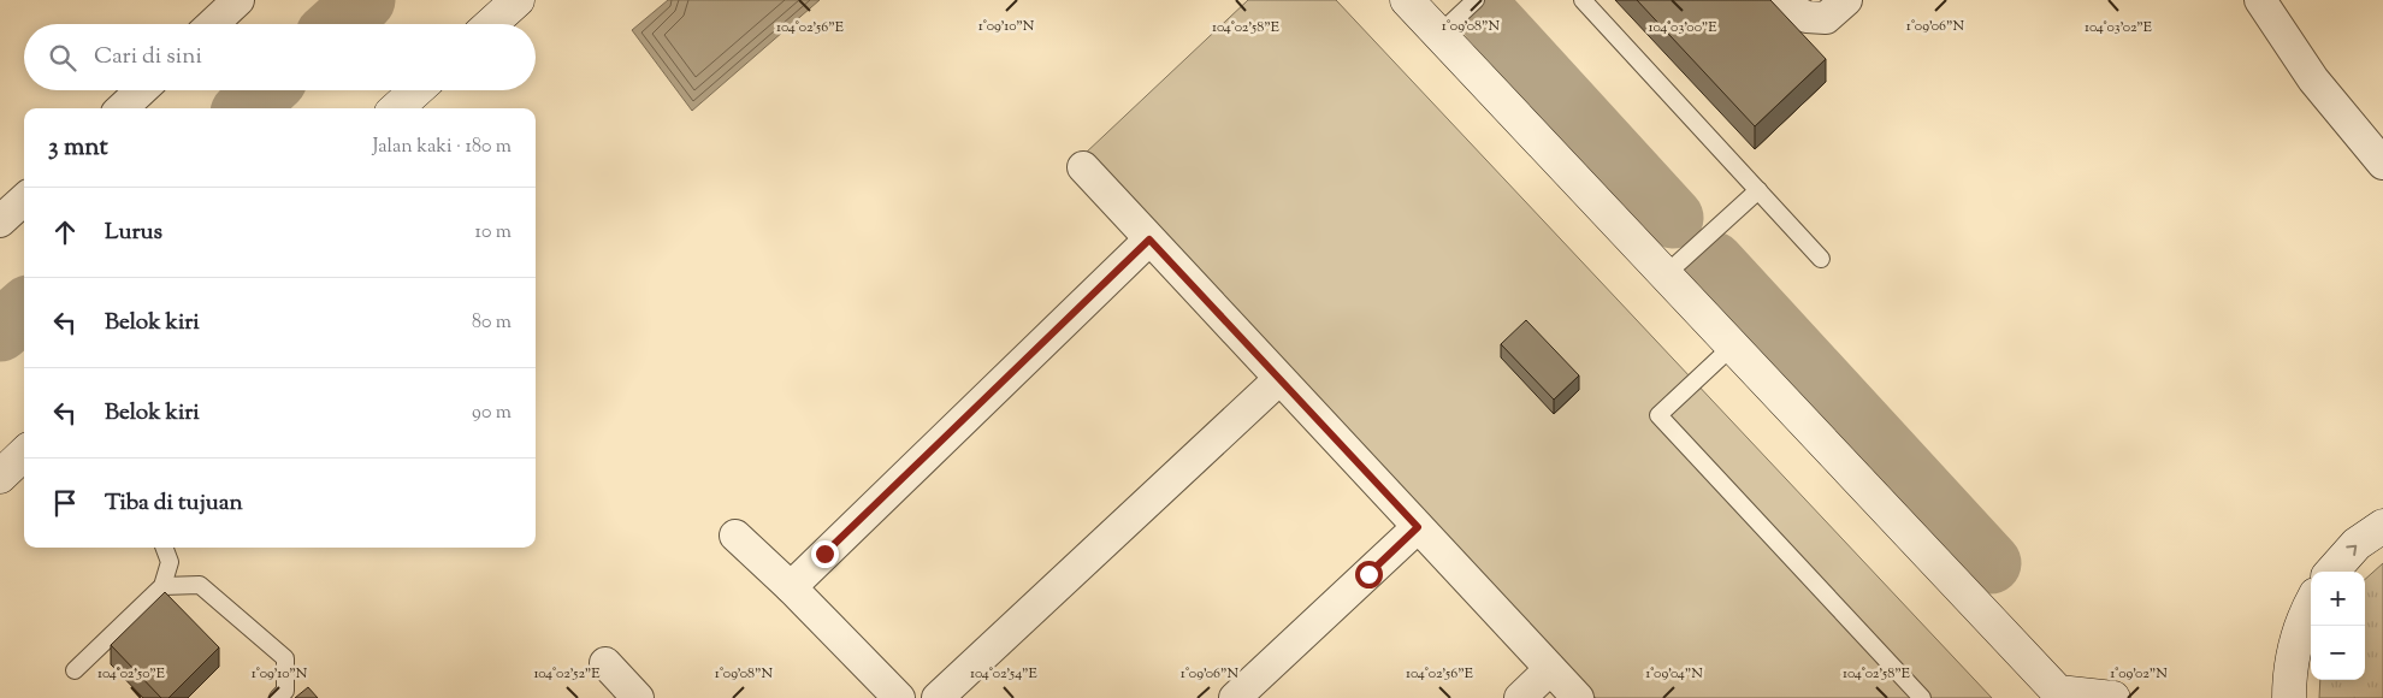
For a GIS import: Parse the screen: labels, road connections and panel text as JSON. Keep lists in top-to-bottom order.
{
  "page": {
    "search": "Cari di sini",
    "heading": ["3 mnt", "Jalan kaki · 180 m"],
    "list": [
      ["Lurus", "10 m"],
      ["Belok kiri", "80 m"],
      ["Belok kiri", "90 m"],
      "Tiba di tujuan"
    ],
    "map_buttons": ["+", "−"]
  },
  "coordinates": [
    "1°09'10\"N",
    "1°09'08\"N",
    "1°09'06\"N",
    "104°02'56\"E",
    "104°02'58\"E",
    "104°03'00\"E",
    "104°03'02\"E",
    "104°02'50\"E",
    "104°02'52\"E",
    "104°02'54\"E",
    "1°09'04\"N",
    "1°09'02\"N"
  ]
}
